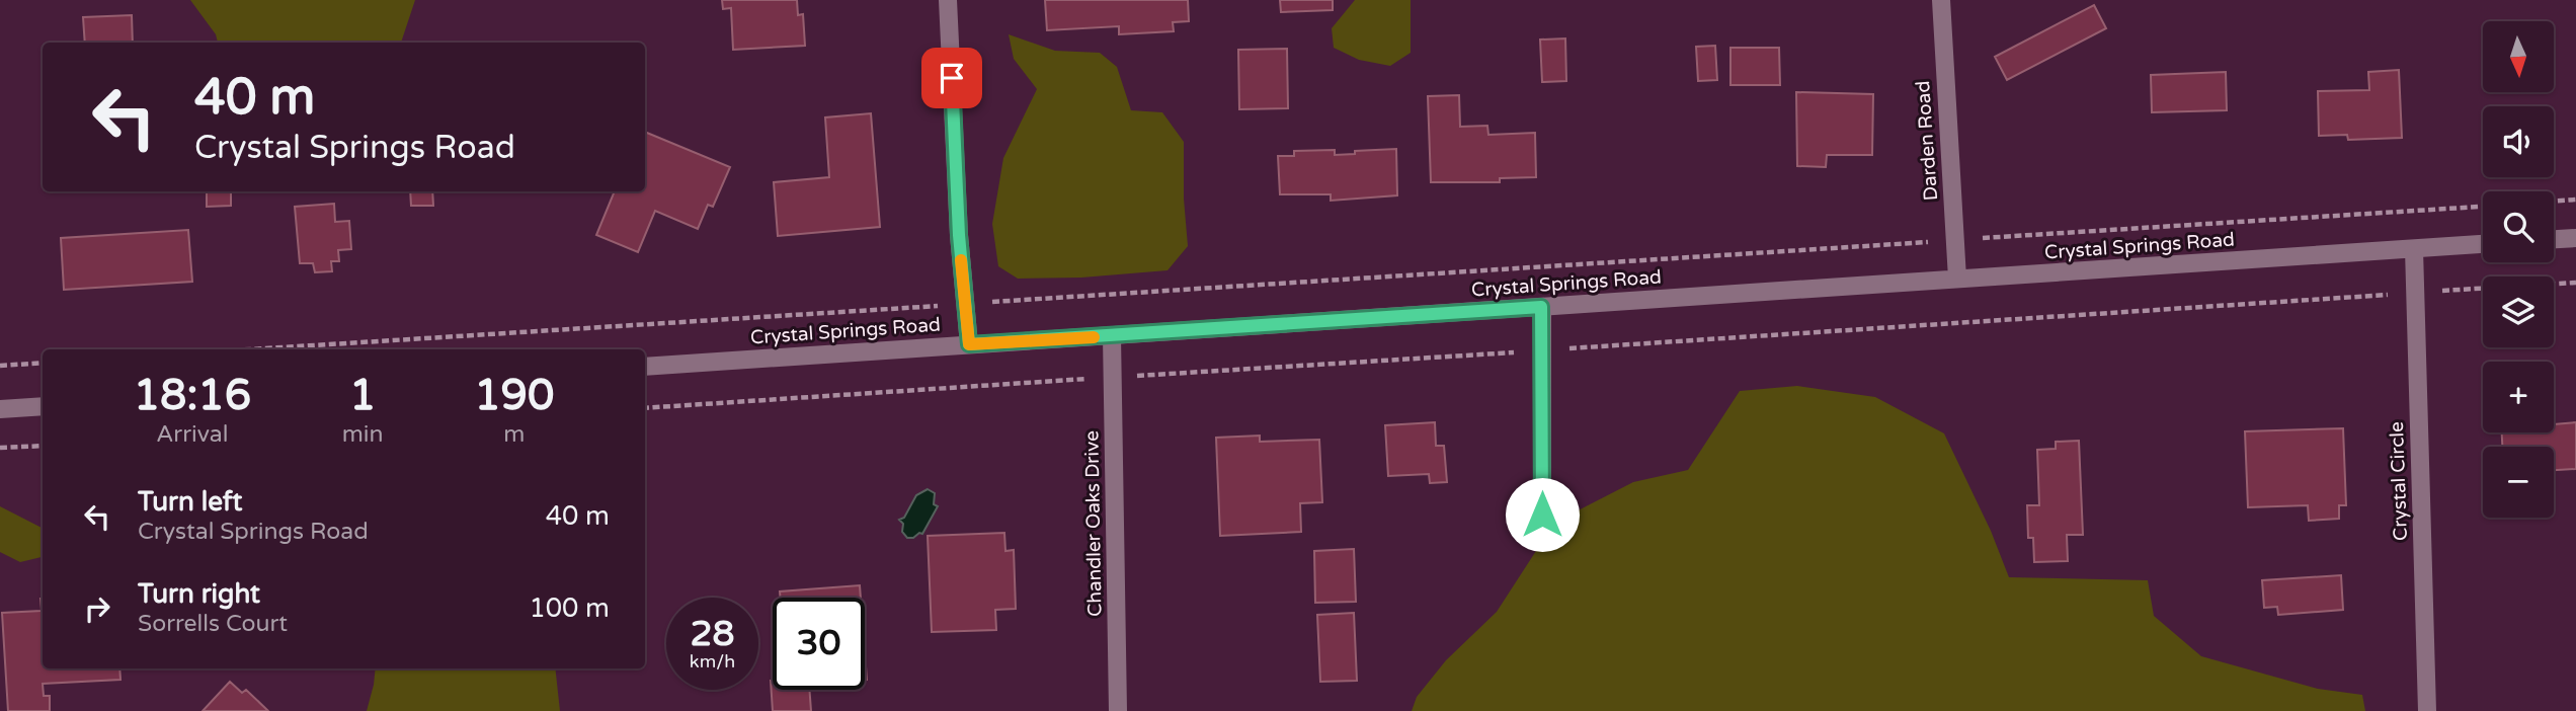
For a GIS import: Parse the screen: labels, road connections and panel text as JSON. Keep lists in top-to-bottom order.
{
  "streets": {
    "street": [
      "Darden Road",
      "Crystal Springs Road",
      "Crystal Circle",
      "Chandler Oaks Drive"
    ]
  },
  "crossings": [
    ["Darden Road", "Crystal Springs Road"],
    ["Crystal Springs Road", "Crystal Circle"],
    ["Crystal Springs Road", "Chandler Oaks Drive"]
  ],
  "north": "bottom",
  "page": {
    "map_buttons": ["+", "−"],
    "turn": ["40 m", "Crystal Springs Road"],
    "eta": [
      "18:16",
      "Arrival",
      "1",
      "min",
      "190",
      "m"
    ],
    "list": [
      {
        "name": "Turn left",
        "note": "Crystal Springs Road",
        "value": "40 m"
      },
      {
        "name": "Turn right",
        "note": "Sorrells Court",
        "value": "100 m"
      }
    ],
    "speed": "28 km/h",
    "limit": "30"
  }
}
